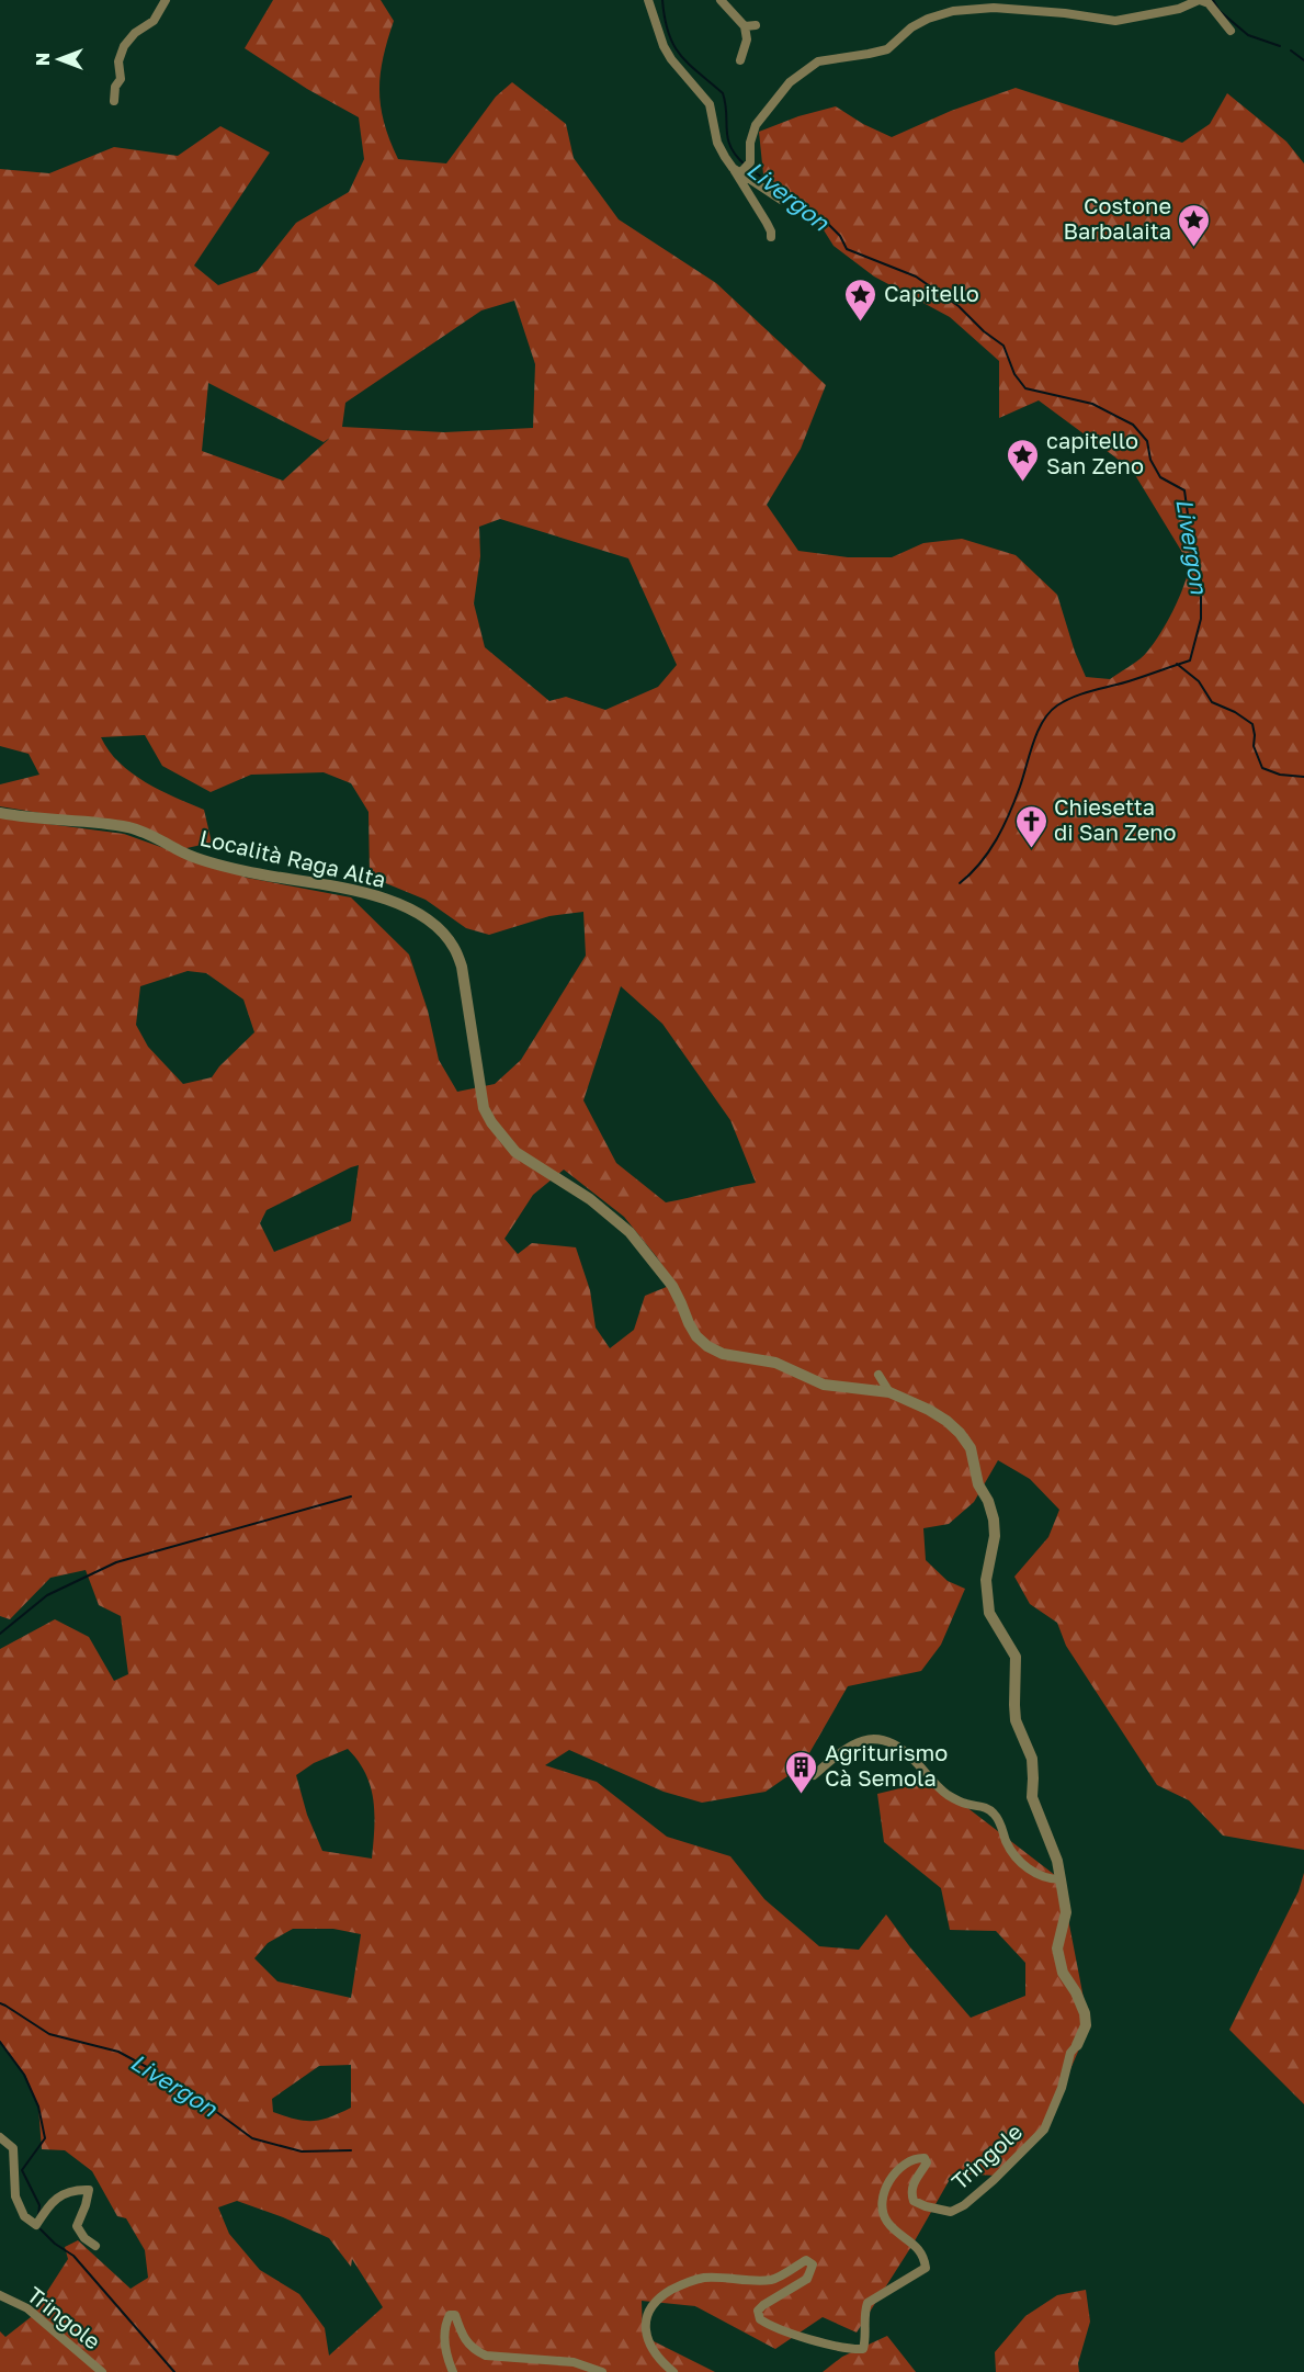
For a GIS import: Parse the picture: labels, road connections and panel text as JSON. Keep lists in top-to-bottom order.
{
  "streets": {
    "street": ["Località Raga Alta", "Tringole"]
  },
  "crossings": [
    ["Località Raga Alta", "Tringole"]
  ],
  "water": ["Livergon"],
  "places": {
    "place": ["Costone Barbalaita", "Capitello", "capitello San Zeno"],
    "church": ["Chiesetta di San Zeno"],
    "building": ["Agriturismo Cà Semola"]
  },
  "north": "left"
}
